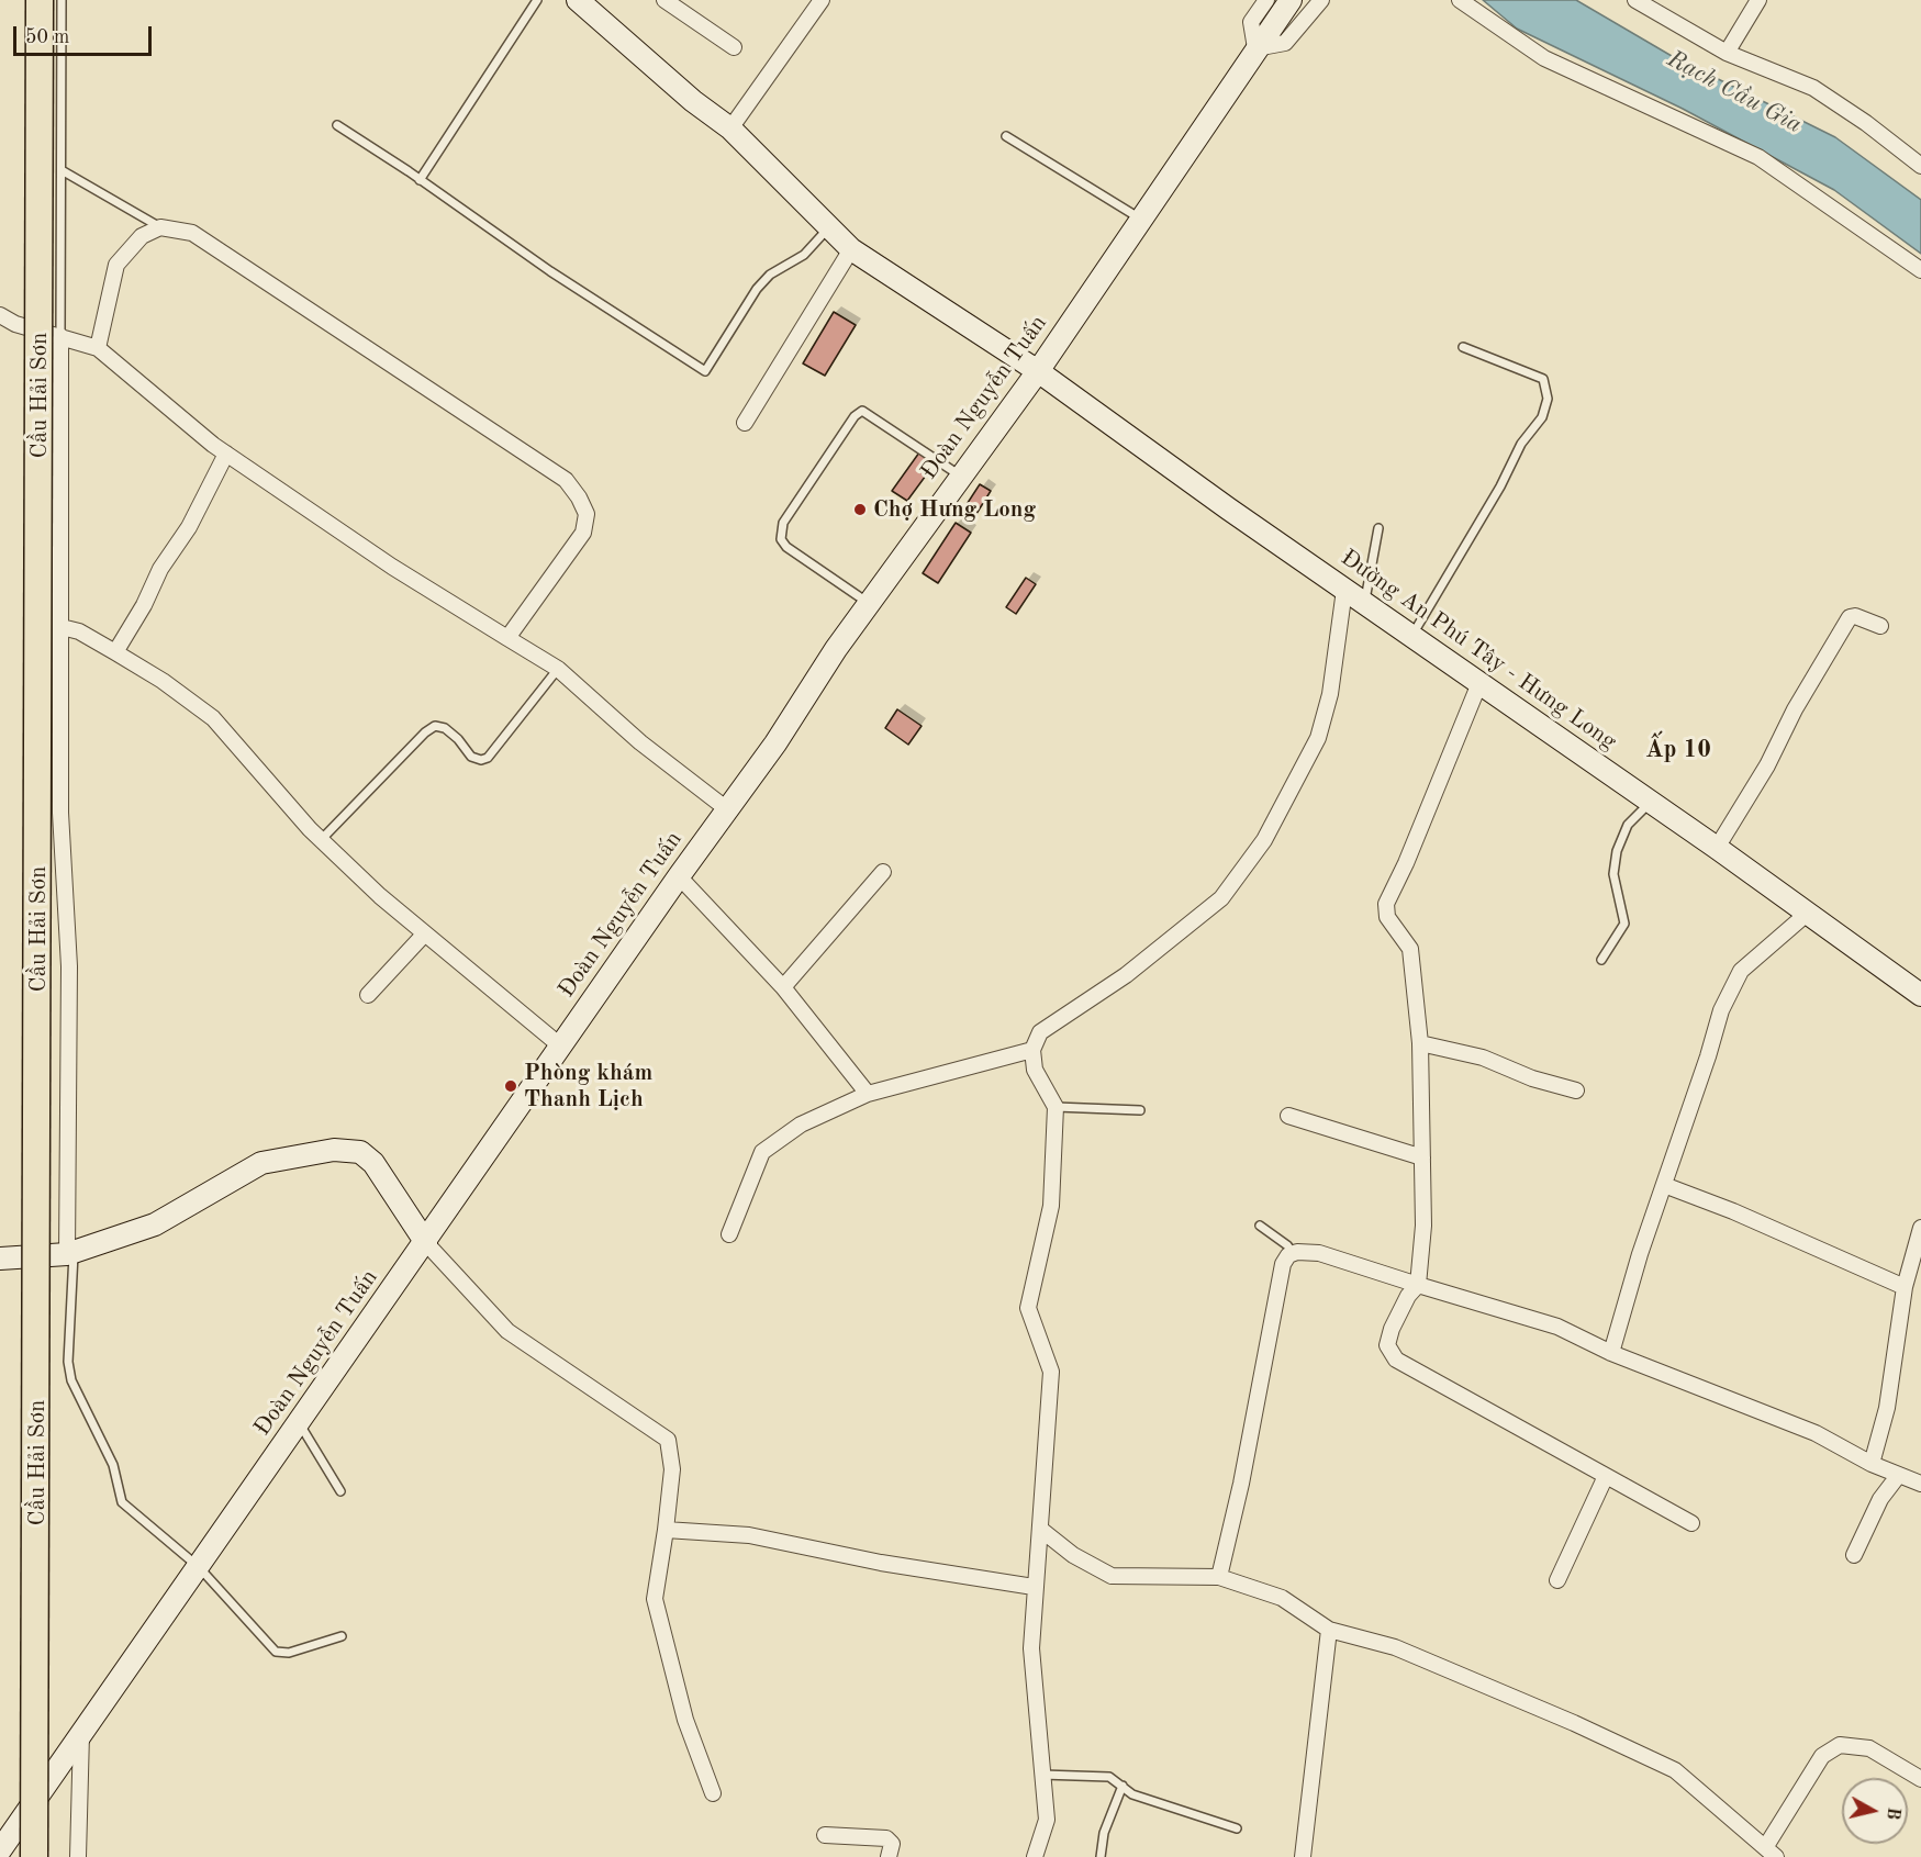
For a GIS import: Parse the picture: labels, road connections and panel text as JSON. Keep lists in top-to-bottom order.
{
  "streets": {
    "highway": ["Cầu Hải Sơn"],
    "main road": ["Đoàn Nguyễn Tuấn", "Đường An Phú Tây - Hưng Long"]
  },
  "crossings": [
    ["Đoàn Nguyễn Tuấn", "Đường An Phú Tây - Hưng Long"]
  ],
  "districts": ["Ấp 10"],
  "water": ["Rạch Cầu Gia"],
  "places": ["Chợ Hưng Long", "Phòng khám Thanh Lịch"],
  "scale_bar": "50 m",
  "north": "right"
}
